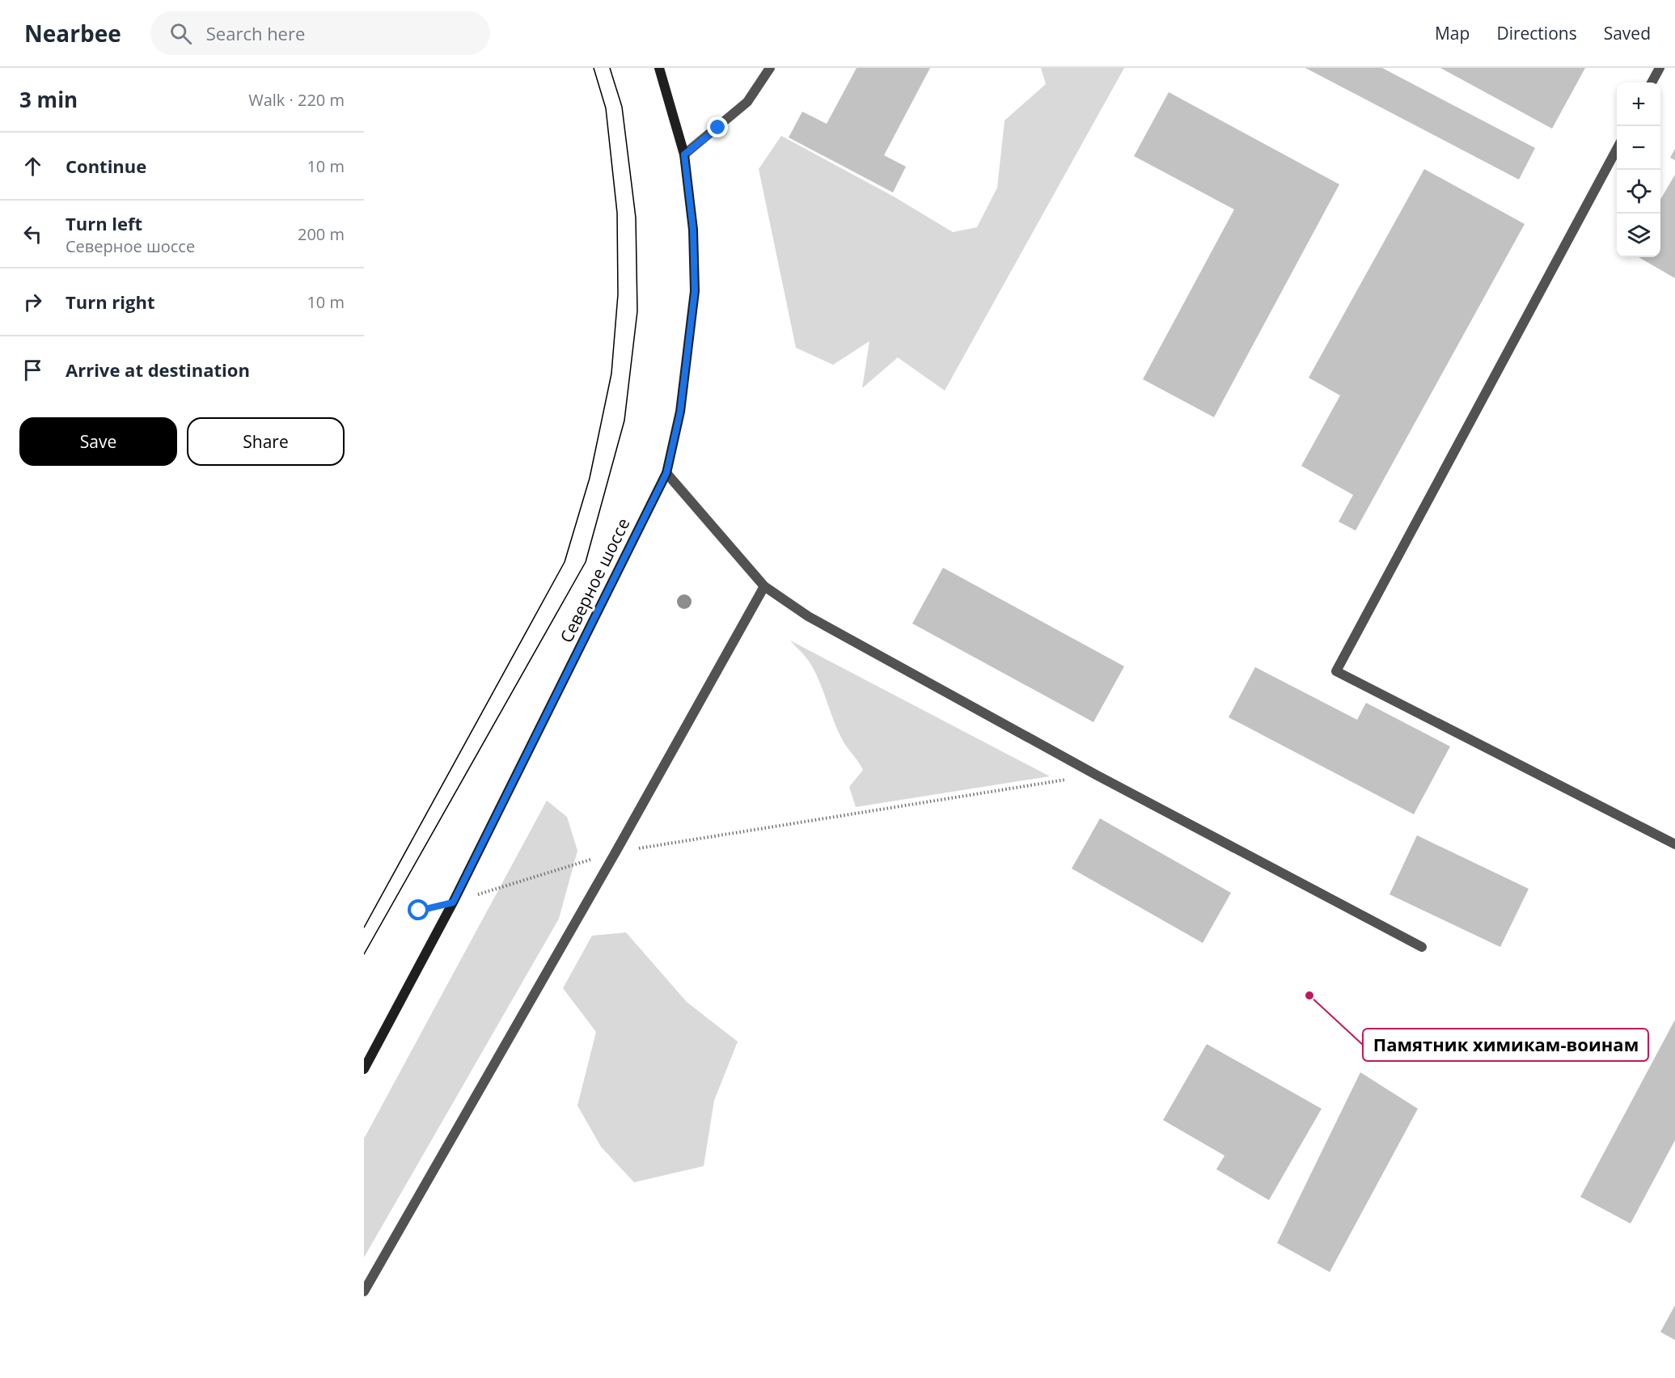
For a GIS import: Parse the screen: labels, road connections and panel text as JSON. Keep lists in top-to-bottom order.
{
  "streets": {
    "main road": ["Северное шоссе"]
  },
  "places": ["Памятник химикам-воинам"],
  "page": {
    "header": "Nearbee",
    "search": "Search here",
    "nav": ["Map", "Directions", "Saved"],
    "heading": ["3 min", "Walk · 220 m"],
    "map_buttons": ["+", "−"],
    "list": [
      ["Continue", "10 m"],
      ["Turn left", "Северное шоссе", "200 m"],
      ["Turn right", "10 m"],
      "Arrive at destination"
    ],
    "buttons": ["Save", "Share"]
  }
}
